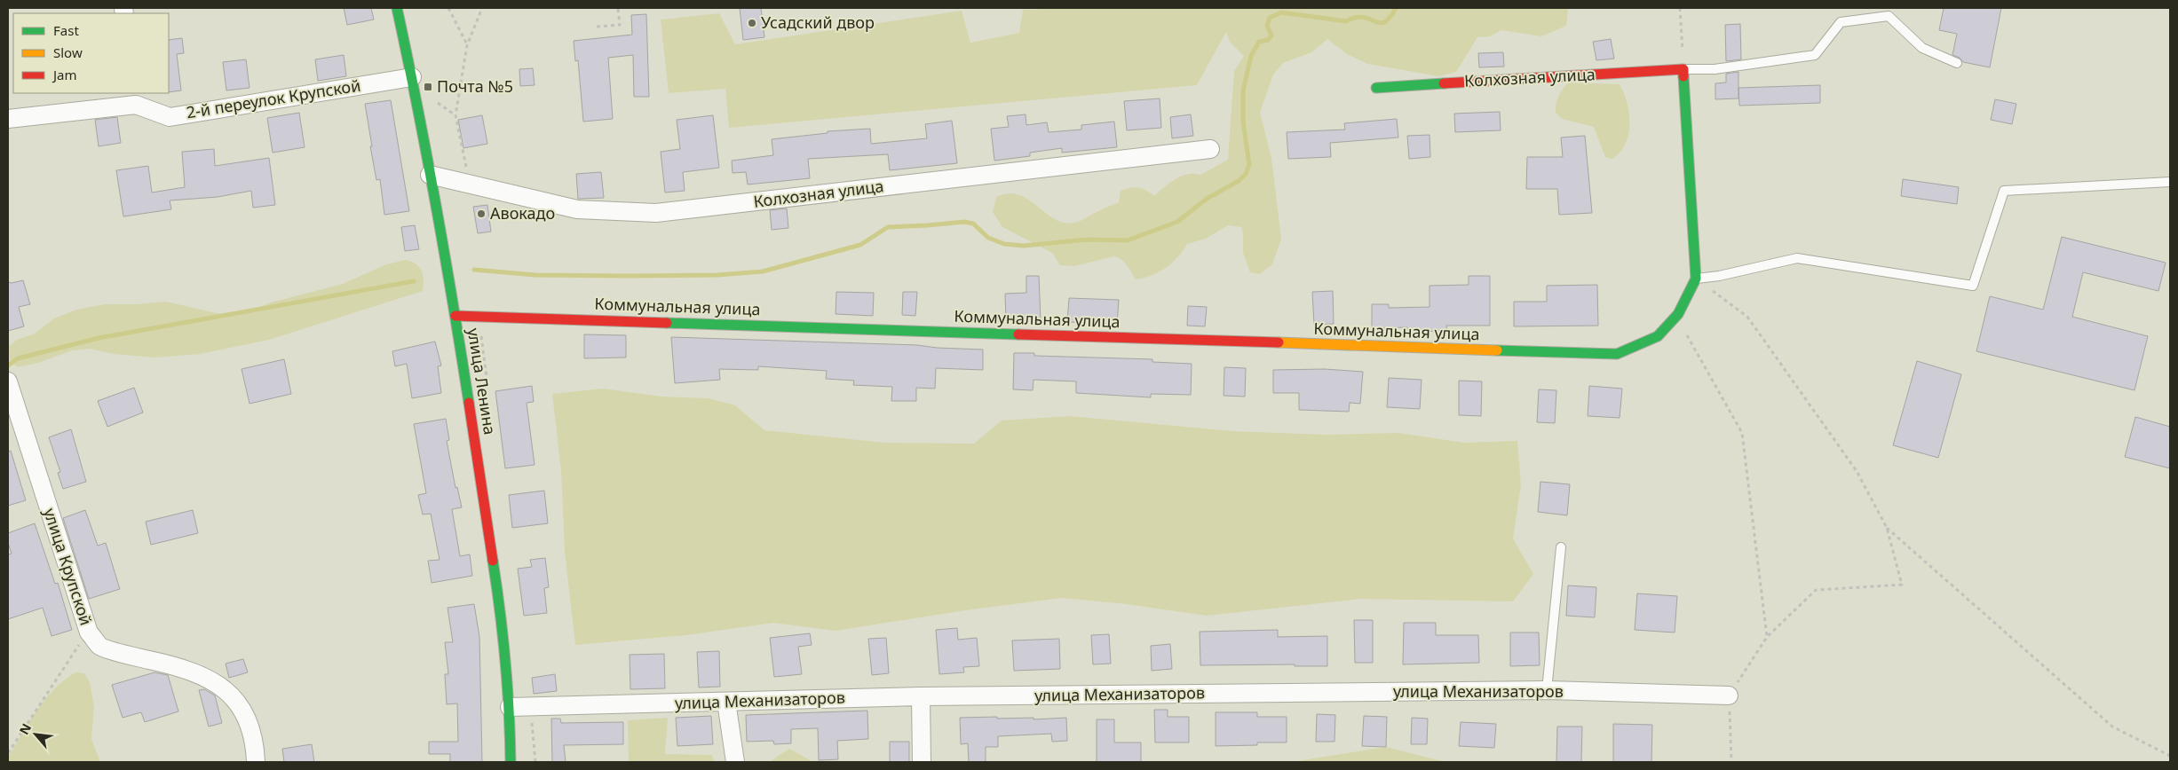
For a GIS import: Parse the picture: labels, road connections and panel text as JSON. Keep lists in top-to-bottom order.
{
  "streets": {
    "street": [
      "Колхозная улица",
      "2-й переулок Крупской",
      "Коммунальная улица",
      "улица Ленина",
      "улица Крупской",
      "улица Механизаторов"
    ]
  },
  "crossings": [
    ["Колхозная улица", "улица Ленина"],
    ["2-й переулок Крупской", "улица Ленина"],
    ["Коммунальная улица", "улица Ленина"],
    ["улица Ленина", "улица Механизаторов"]
  ],
  "places": {
    "other": ["Усадский двор", "Авокадо"],
    "transit": ["Почта №5"]
  },
  "legend": ["Fast", "Slow", "Jam"],
  "north": "top left"
}
